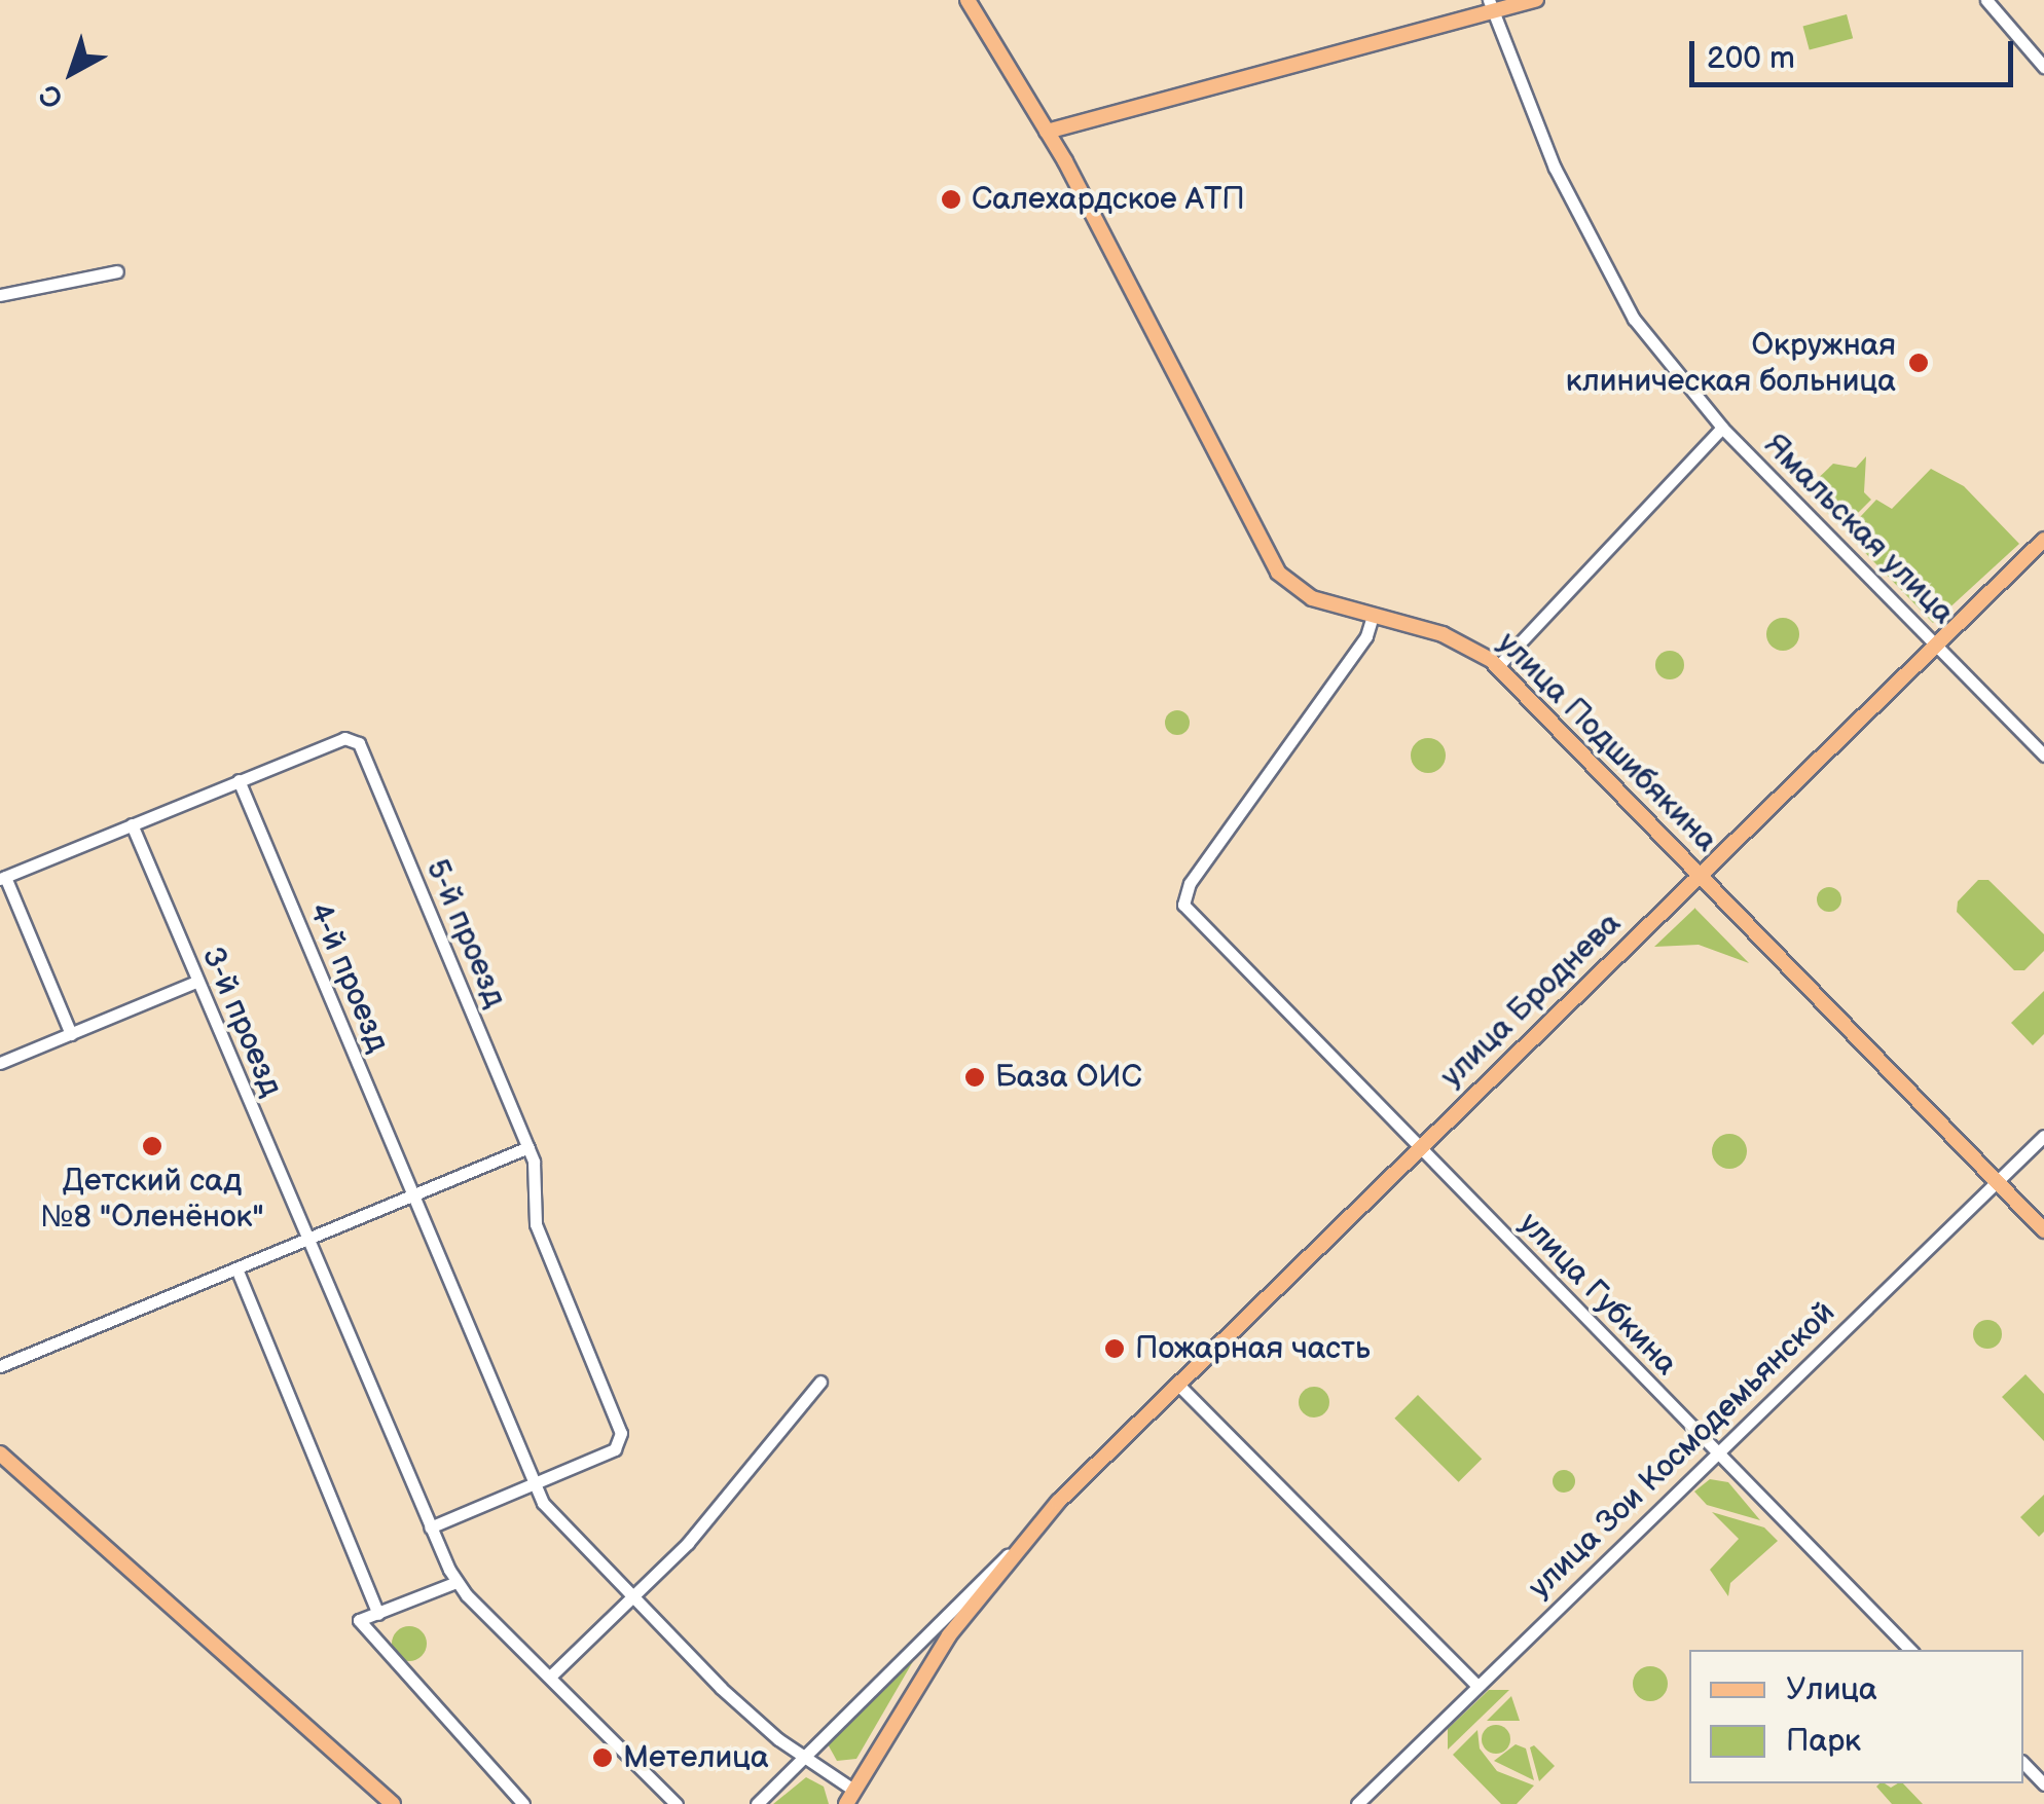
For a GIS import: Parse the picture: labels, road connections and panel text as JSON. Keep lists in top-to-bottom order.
{
  "streets": {
    "main road": ["улица Подшибякина", "улица Броднева"],
    "street": [
      "Ямальская улица",
      "5-й проезд",
      "4-й проезд",
      "3-й проезд",
      "улица Губкина",
      "улица Зои Космодемьянской"
    ]
  },
  "crossings": [
    ["Ямальская улица", "улица Броднева"],
    ["улица Подшибякина", "улица Броднева"],
    ["улица Подшибякина", "улица Губкина"],
    ["улица Подшибякина", "улица Зои Космодемьянской"],
    ["5-й проезд", "4-й проезд"],
    ["4-й проезд", "улица Броднева"],
    ["улица Броднева", "улица Губкина"],
    ["улица Губкина", "улица Зои Космодемьянской"]
  ],
  "places": [
    "Салехардское АТП",
    "Окружная клиническая больница",
    "База ОИС",
    "Детский сад №8 \"Оленёнок\"",
    "Пожарная часть",
    "Метелица"
  ],
  "legend": ["Улица", "Парк"],
  "scale_bar": "200 m",
  "north": "bottom left"
}
